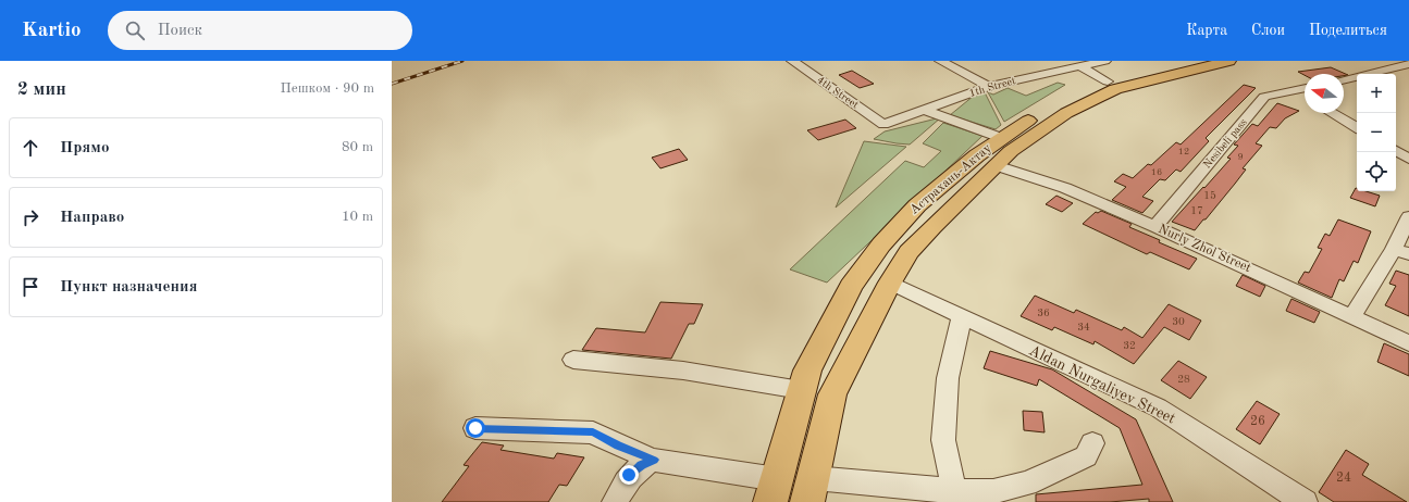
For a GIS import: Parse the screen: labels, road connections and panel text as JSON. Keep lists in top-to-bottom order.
{
  "streets": {
    "highway": ["Астрахань-Актау"],
    "street": [
      "1th Street",
      "4th Street",
      "Nesibeli pass",
      "Nurly Zhol Street",
      "Aldan Nurgaliyev Street"
    ]
  },
  "crossings": [
    ["1th Street", "4th Street"],
    ["Nesibeli pass", "Nurly Zhol Street"]
  ],
  "house_numbers": [
    "12",
    "9",
    "16",
    "15",
    "17",
    "36",
    "30",
    "34",
    "32",
    "28",
    "26",
    "24"
  ],
  "north": "left",
  "page": {
    "header": "Kartio",
    "search": "Поиск",
    "nav": ["Карта", "Слои", "Поделиться"],
    "heading": ["2 мин", "Пешком · 90 m"],
    "map_buttons": ["+", "−"],
    "list": [
      ["Прямо", "80 m"],
      ["Направо", "10 m"],
      "Пункт назначения"
    ]
  }
}
